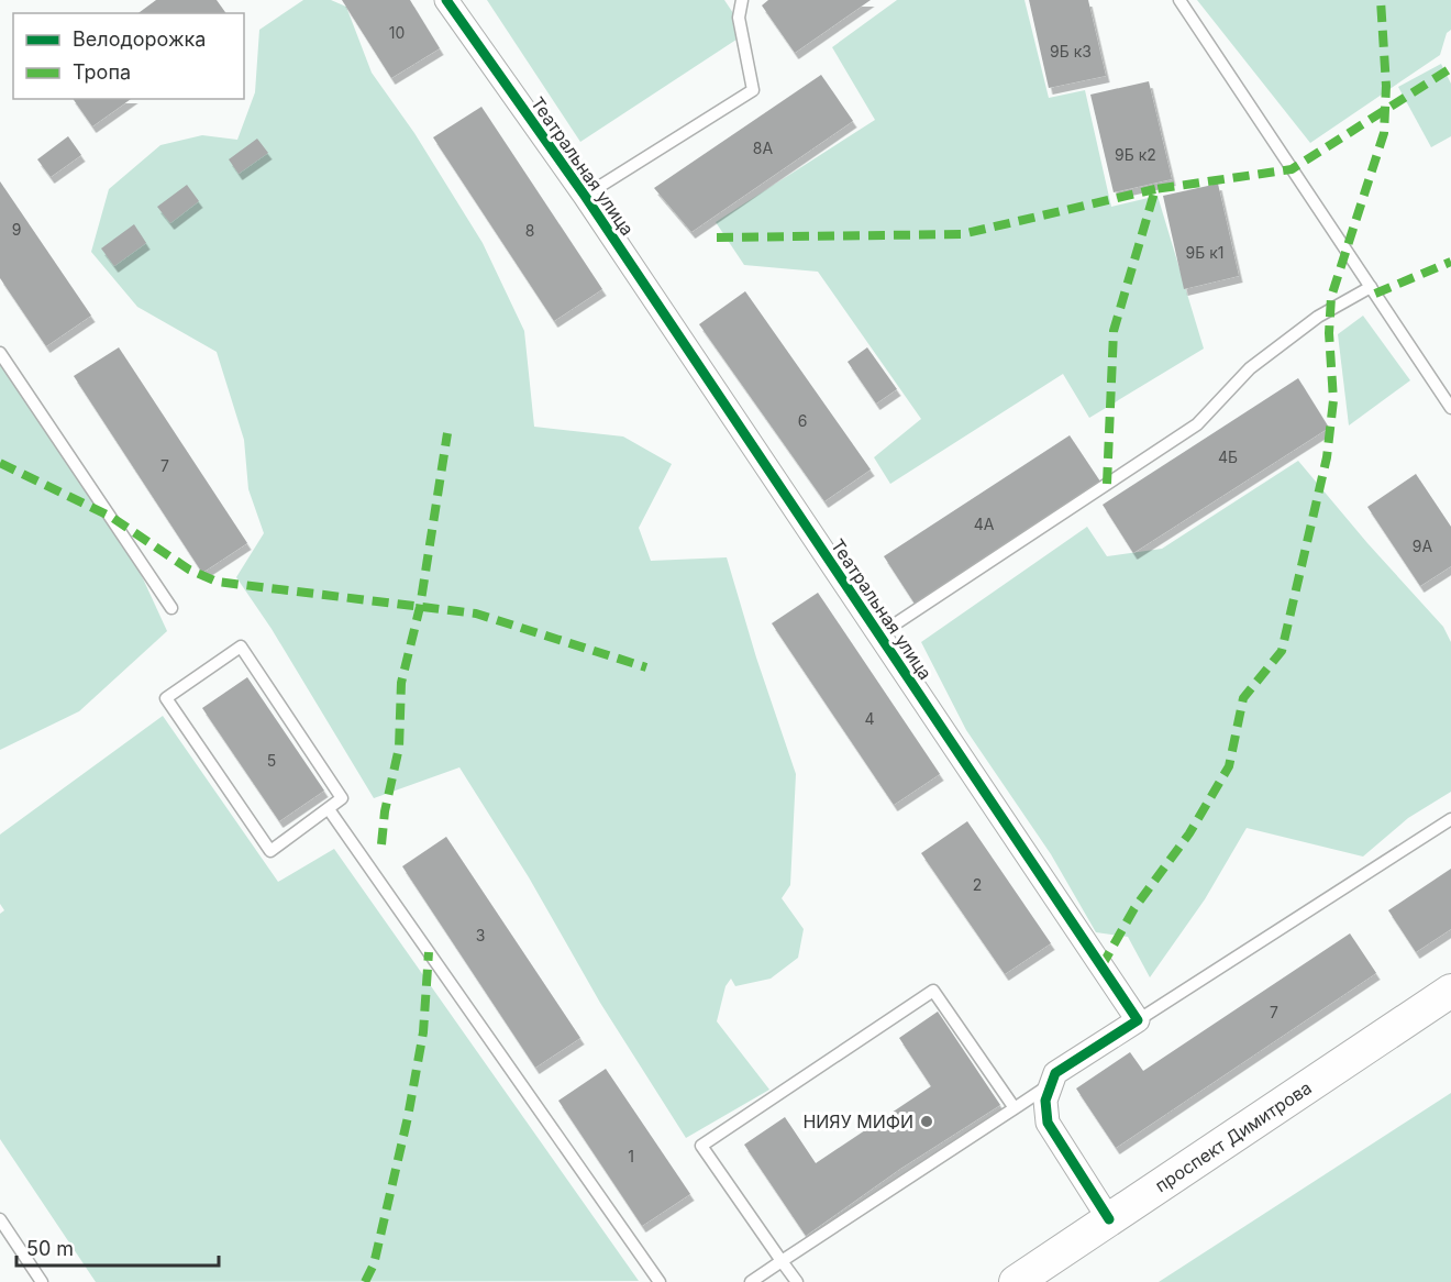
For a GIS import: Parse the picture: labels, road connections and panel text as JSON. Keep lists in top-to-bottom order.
{
  "streets": {
    "main road": ["проспект Димитрова"],
    "street": ["Театральная улица"]
  },
  "places": ["НИЯУ МИФИ"],
  "house_numbers": [
    "10",
    "9Б к3",
    "8А",
    "9Б к2",
    "9",
    "8",
    "9Б к1",
    "6",
    "4Б",
    "7",
    "4А",
    "9А",
    "4",
    "5",
    "2",
    "3",
    "7",
    "1"
  ],
  "legend": ["Велодорожка", "Тропа"],
  "scale_bar": "50 m"
}
